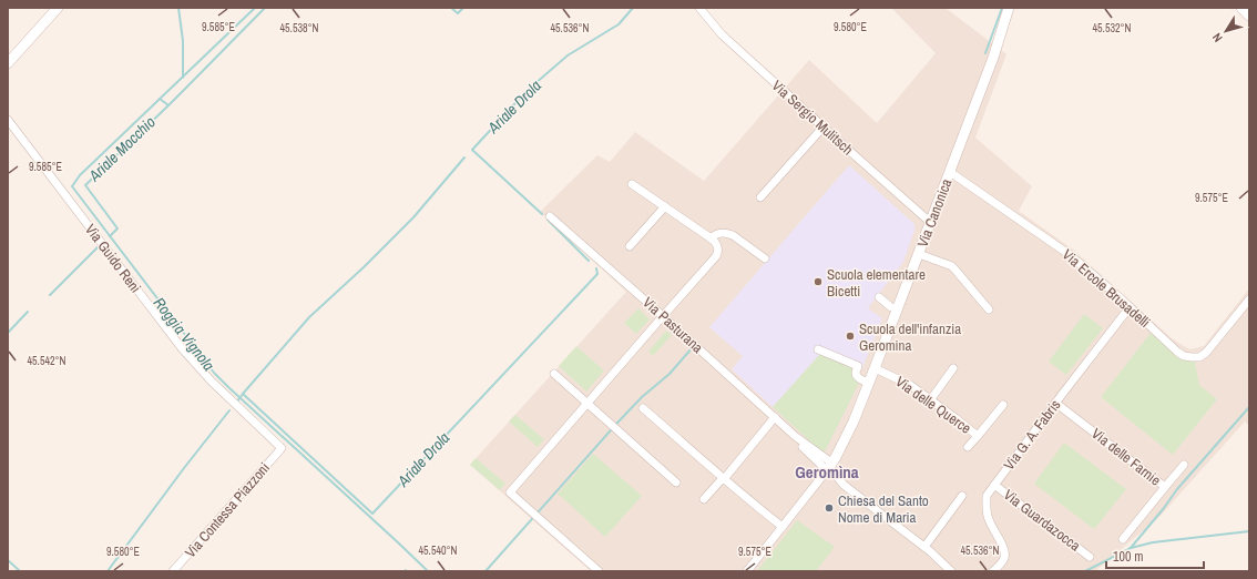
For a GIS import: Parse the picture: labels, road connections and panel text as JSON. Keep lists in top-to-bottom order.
{
  "streets": {
    "street": [
      "Via Sergio Mulitsch",
      "Via Canonica",
      "Via Guido Reni",
      "Via Ercole Brusadelli",
      "Via Pasturana",
      "Via delle Querce",
      "Via G. A. Fabris",
      "Via delle Farnie",
      "Via Contessa Piazzoni",
      "Via Guardazocca"
    ]
  },
  "crossings": [
    ["Via Sergio Mulitsch", "Via Canonica"],
    ["Via Canonica", "Via Ercole Brusadelli"],
    ["Via Canonica", "Via Pasturana"],
    ["Via Canonica", "Via delle Querce"],
    ["Via Guido Reni", "Via Contessa Piazzoni"],
    ["Via Ercole Brusadelli", "Via G. A. Fabris"],
    ["Via G. A. Fabris", "Via delle Farnie"],
    ["Via G. A. Fabris", "Via Guardazocca"]
  ],
  "districts": ["Geromìna"],
  "water": ["Ariale Drola", "Ariale Mocchio", "Roggia Vignola"],
  "places": ["Scuola elementare Bicetti", "Scuola dell'infanzia Geromina", "Chiesa del Santo Nome di Maria"],
  "scale_bar": "100 m",
  "north": "bottom left",
  "coordinates": [
    "9.585°E",
    "9.580°E",
    "45.538°N",
    "45.536°N",
    "45.532°N",
    "9.575°E",
    "45.542°N",
    "45.540°N"
  ]
}
